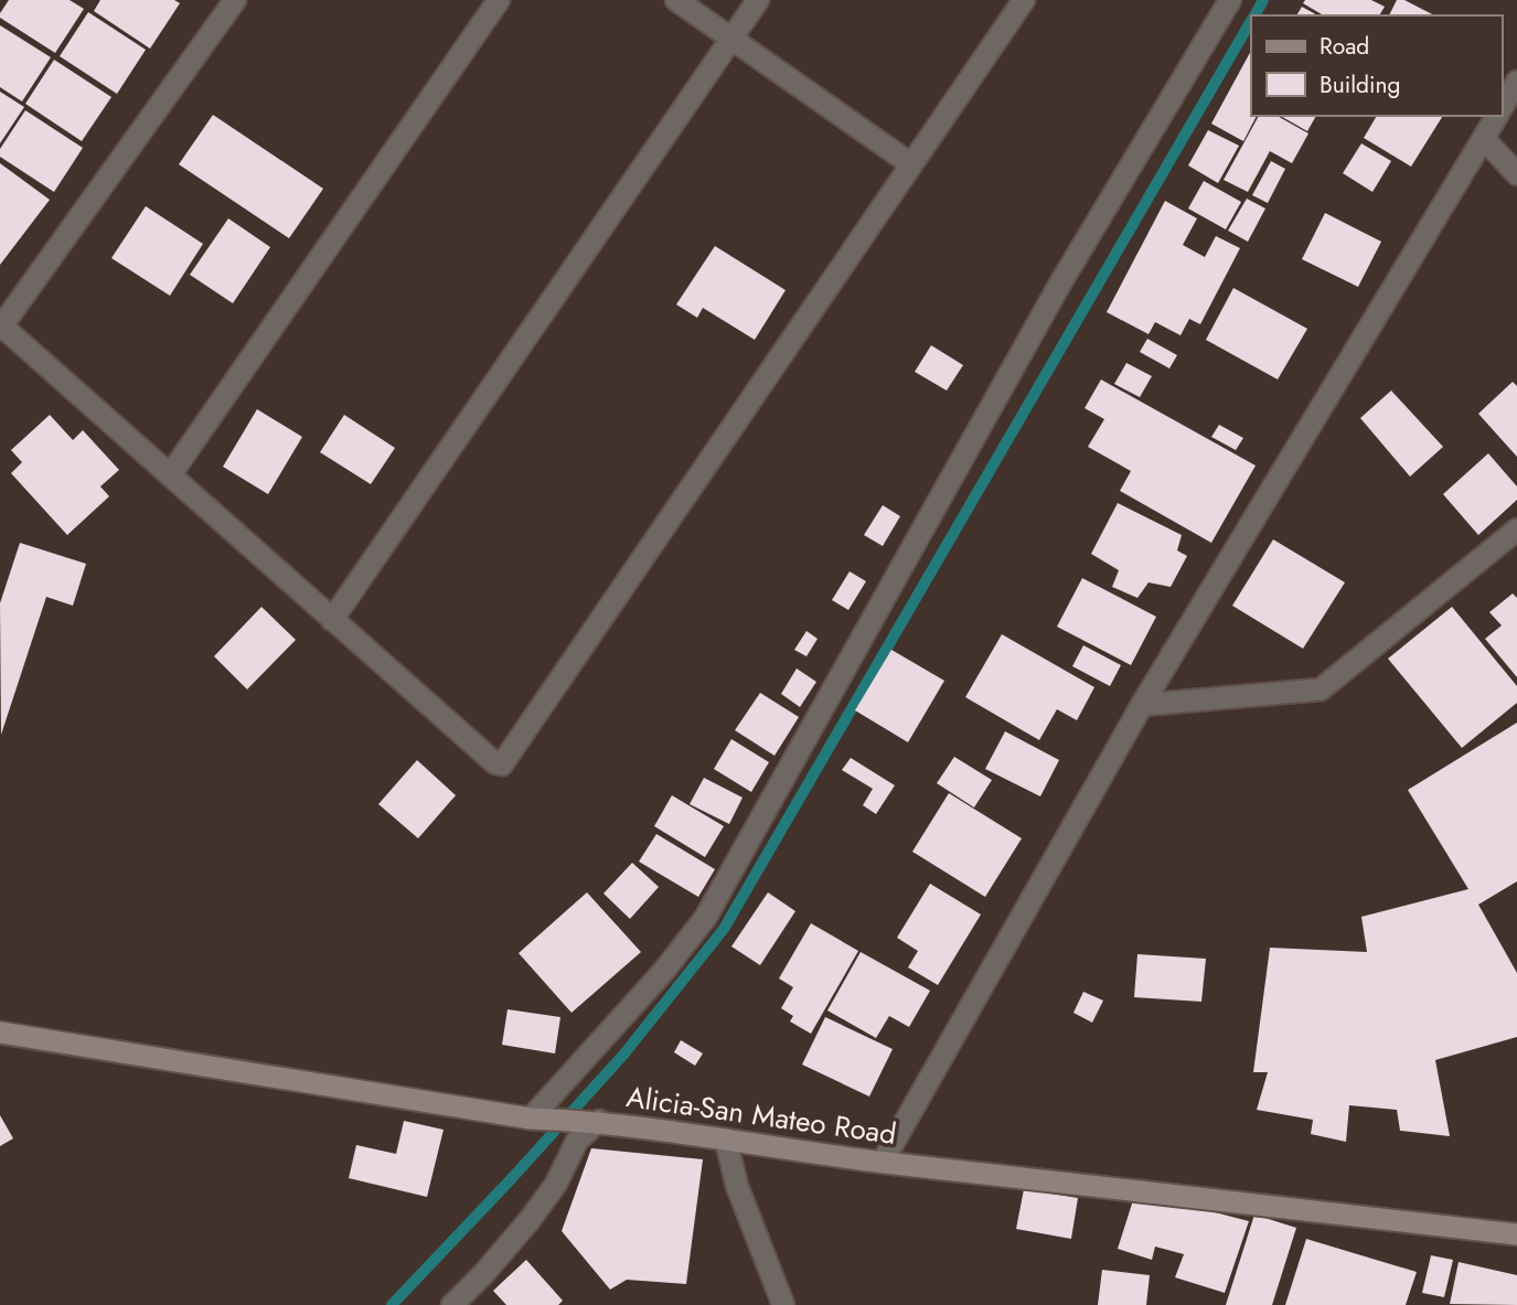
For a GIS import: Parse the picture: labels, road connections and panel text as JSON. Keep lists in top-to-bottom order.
{
  "streets": {
    "main road": ["Alicia-San Mateo Road"]
  },
  "legend": ["Road", "Building"]
}
